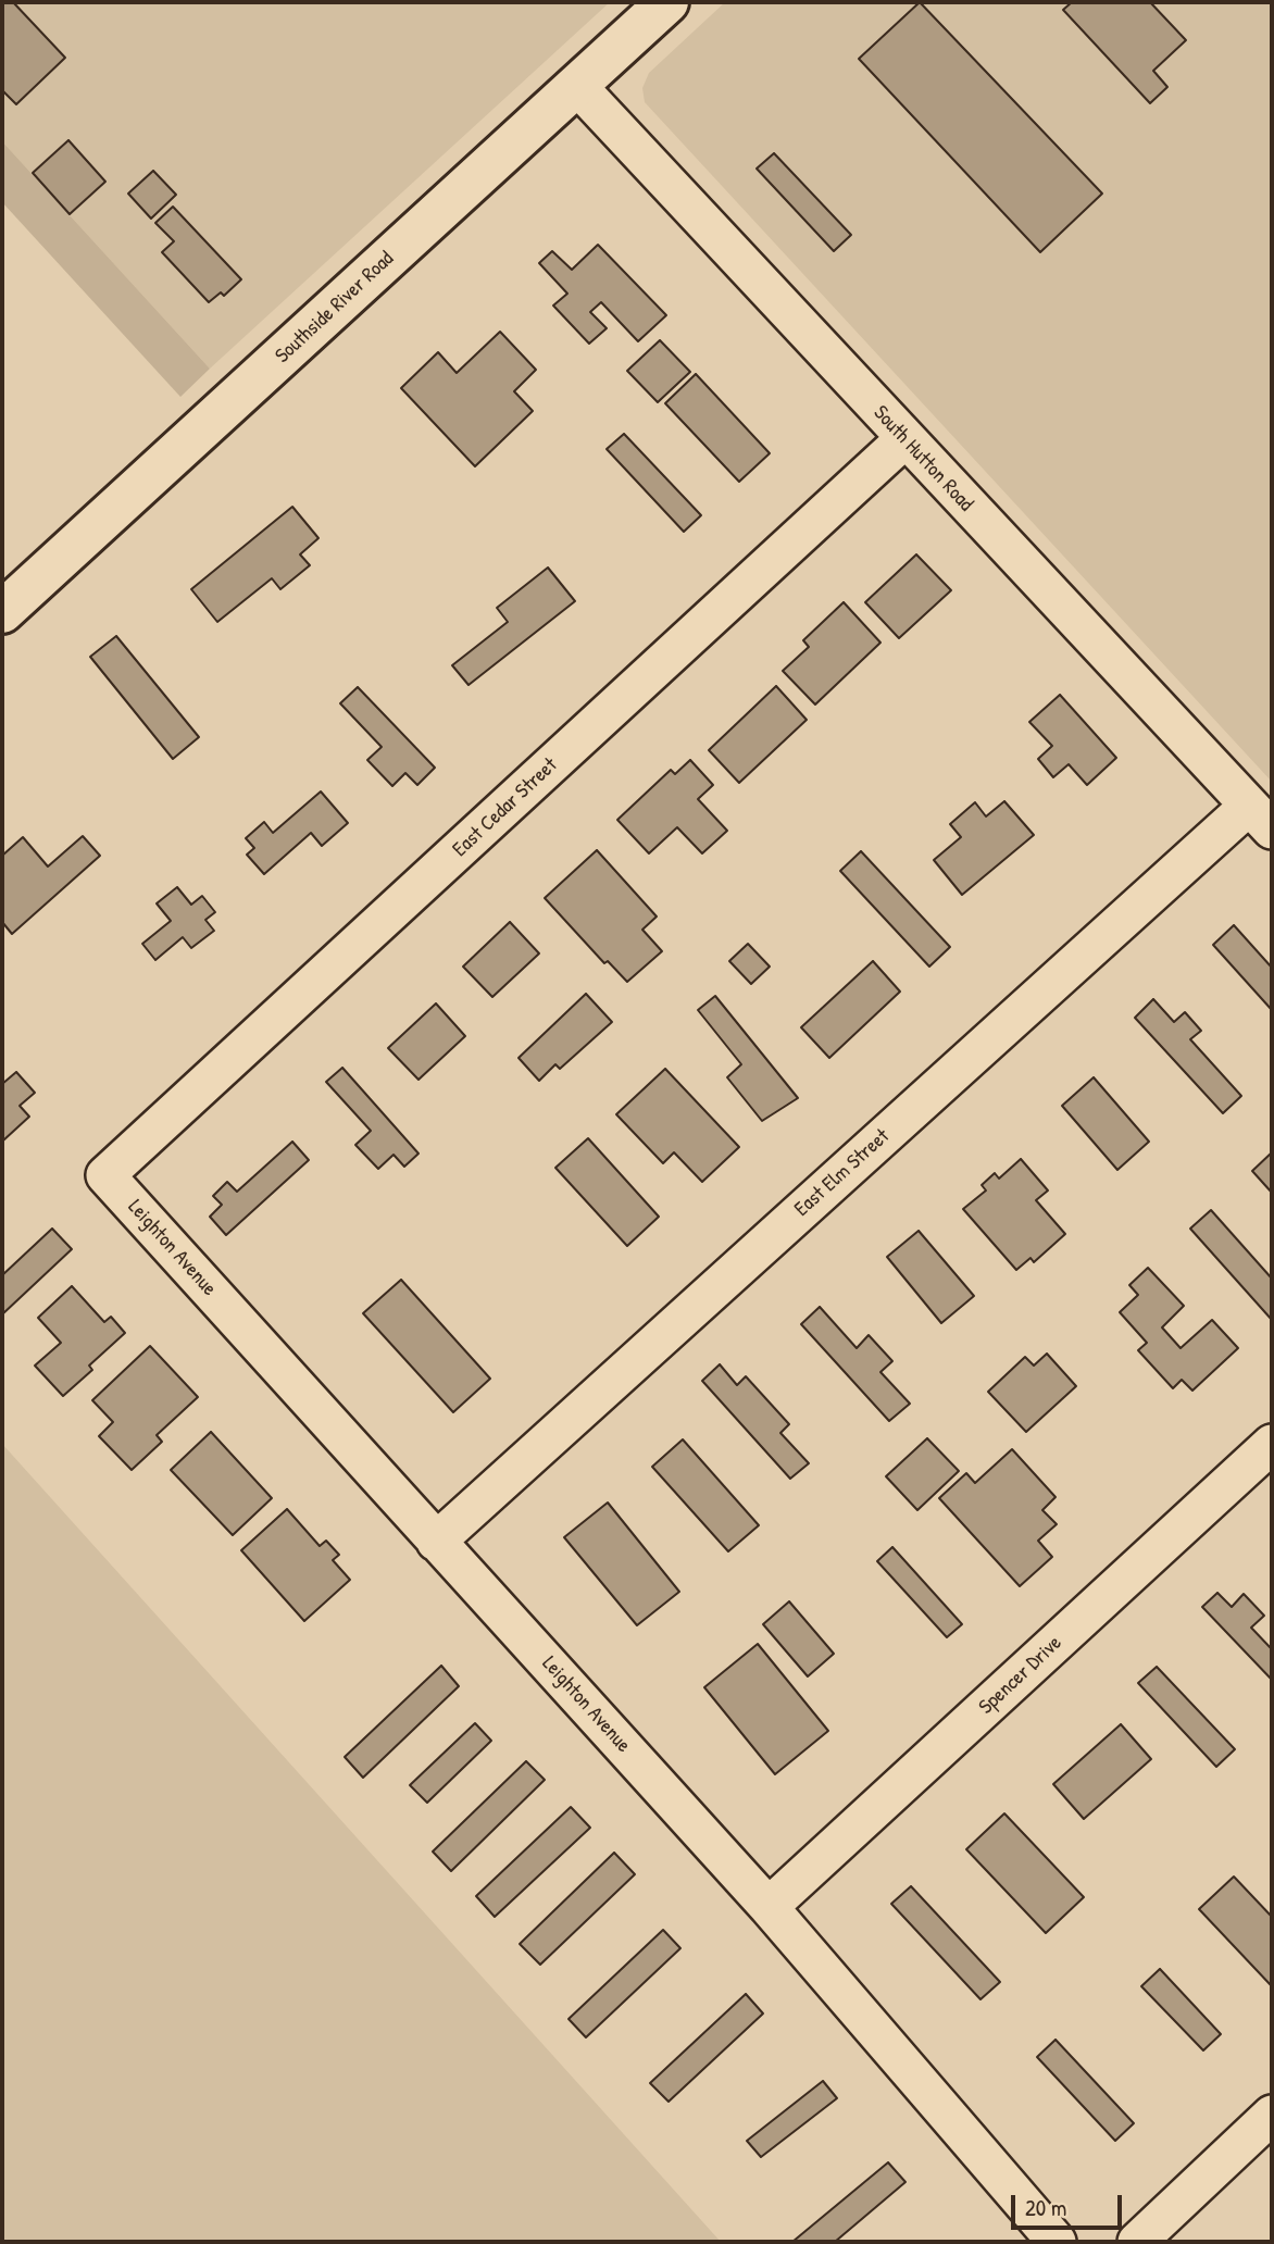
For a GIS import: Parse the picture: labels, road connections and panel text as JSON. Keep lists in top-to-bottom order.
{
  "streets": {
    "main road": ["Southside River Road"],
    "street": [
      "South Hutton Road",
      "East Cedar Street",
      "East Elm Street",
      "Leighton Avenue",
      "Spencer Drive"
    ]
  },
  "crossings": [
    ["Southside River Road", "South Hutton Road"],
    ["South Hutton Road", "East Cedar Street"],
    ["South Hutton Road", "East Elm Street"],
    ["East Cedar Street", "Leighton Avenue"],
    ["East Elm Street", "Leighton Avenue"],
    ["Leighton Avenue", "Spencer Drive"]
  ],
  "scale_bar": "20 m"
}
